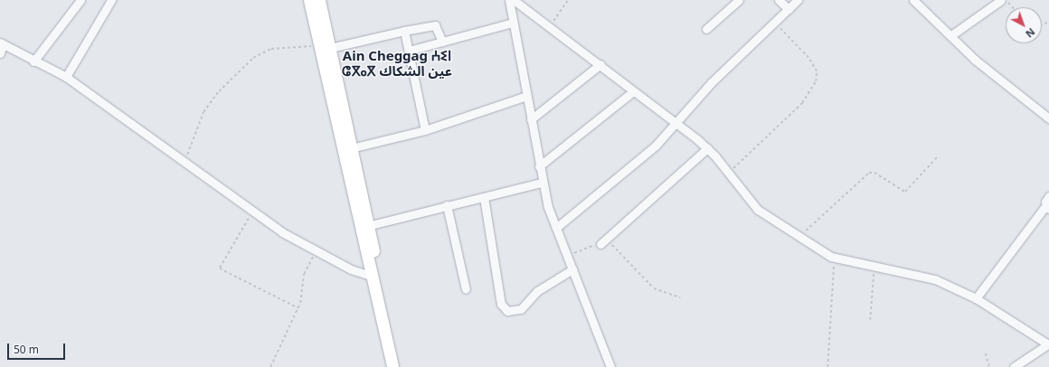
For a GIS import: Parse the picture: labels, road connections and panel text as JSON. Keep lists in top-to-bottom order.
{
  "districts": ["Ain Cheggag ⵄⵉⵏ ⵛⴳⴰⴳ عين الشكاك"],
  "scale_bar": "50 m",
  "north": "bottom right"
}
